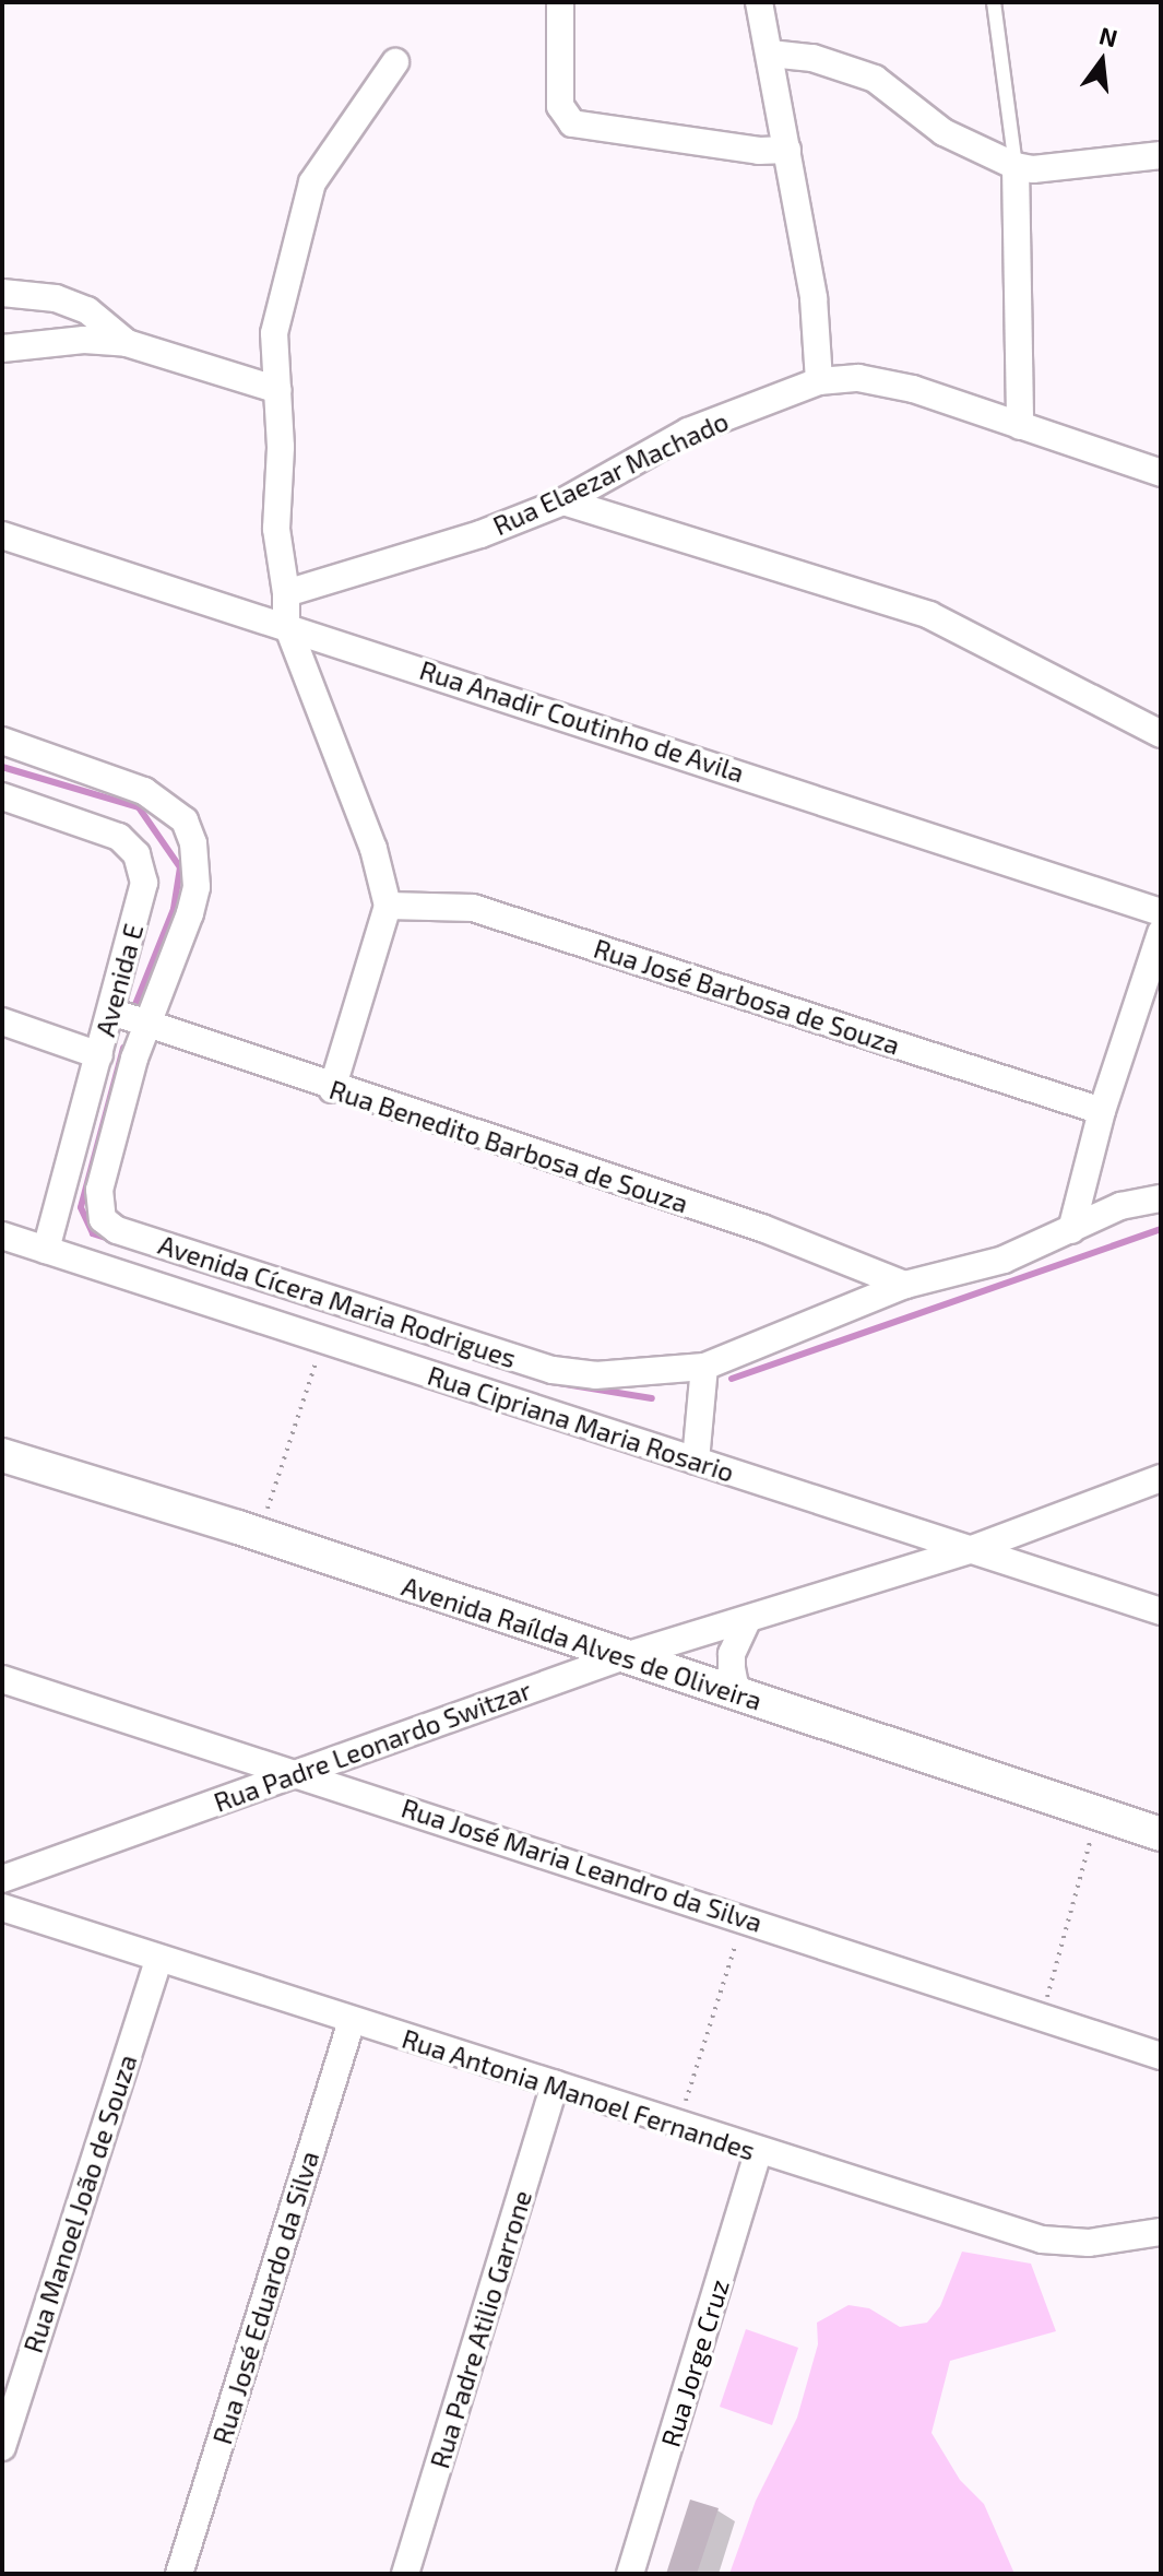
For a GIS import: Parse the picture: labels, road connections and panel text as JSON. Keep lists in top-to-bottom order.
{
  "streets": {
    "street": [
      "Rua Elaezar Machado",
      "Rua Anadir Coutinho de Avila",
      "Avenida E",
      "Rua José Barbosa de Souza",
      "Rua Benedito Barbosa de Souza",
      "Avenida Cícera Maria Rodrigues",
      "Rua Cipriana Maria Rosario",
      "Avenida Raílda Alves de Oliveira",
      "Rua Padre Leonardo Switzar",
      "Rua José Maria Leandro da Silva",
      "Rua Antonia Manoel Fernandes",
      "Rua Manoel João de Souza",
      "Rua José Eduardo da Silva",
      "Rua Padre Atilio Garrone",
      "Rua Jorge Cruz"
    ]
  },
  "crossings": [
    ["Avenida E", "Rua Benedito Barbosa de Souza"],
    ["Avenida E", "Rua Cipriana Maria Rosario"],
    ["Rua Benedito Barbosa de Souza", "Avenida Cícera Maria Rodrigues"],
    ["Rua Cipriana Maria Rosario", "Rua Padre Leonardo Switzar"],
    ["Avenida Raílda Alves de Oliveira", "Rua Padre Leonardo Switzar"],
    ["Rua Padre Leonardo Switzar", "Rua José Maria Leandro da Silva"],
    ["Rua Antonia Manoel Fernandes", "Rua Manoel João de Souza"],
    ["Rua Antonia Manoel Fernandes", "Rua José Eduardo da Silva"],
    ["Rua Antonia Manoel Fernandes", "Rua Padre Atilio Garrone"],
    ["Rua Antonia Manoel Fernandes", "Rua Jorge Cruz"]
  ],
  "north": "top"
}
